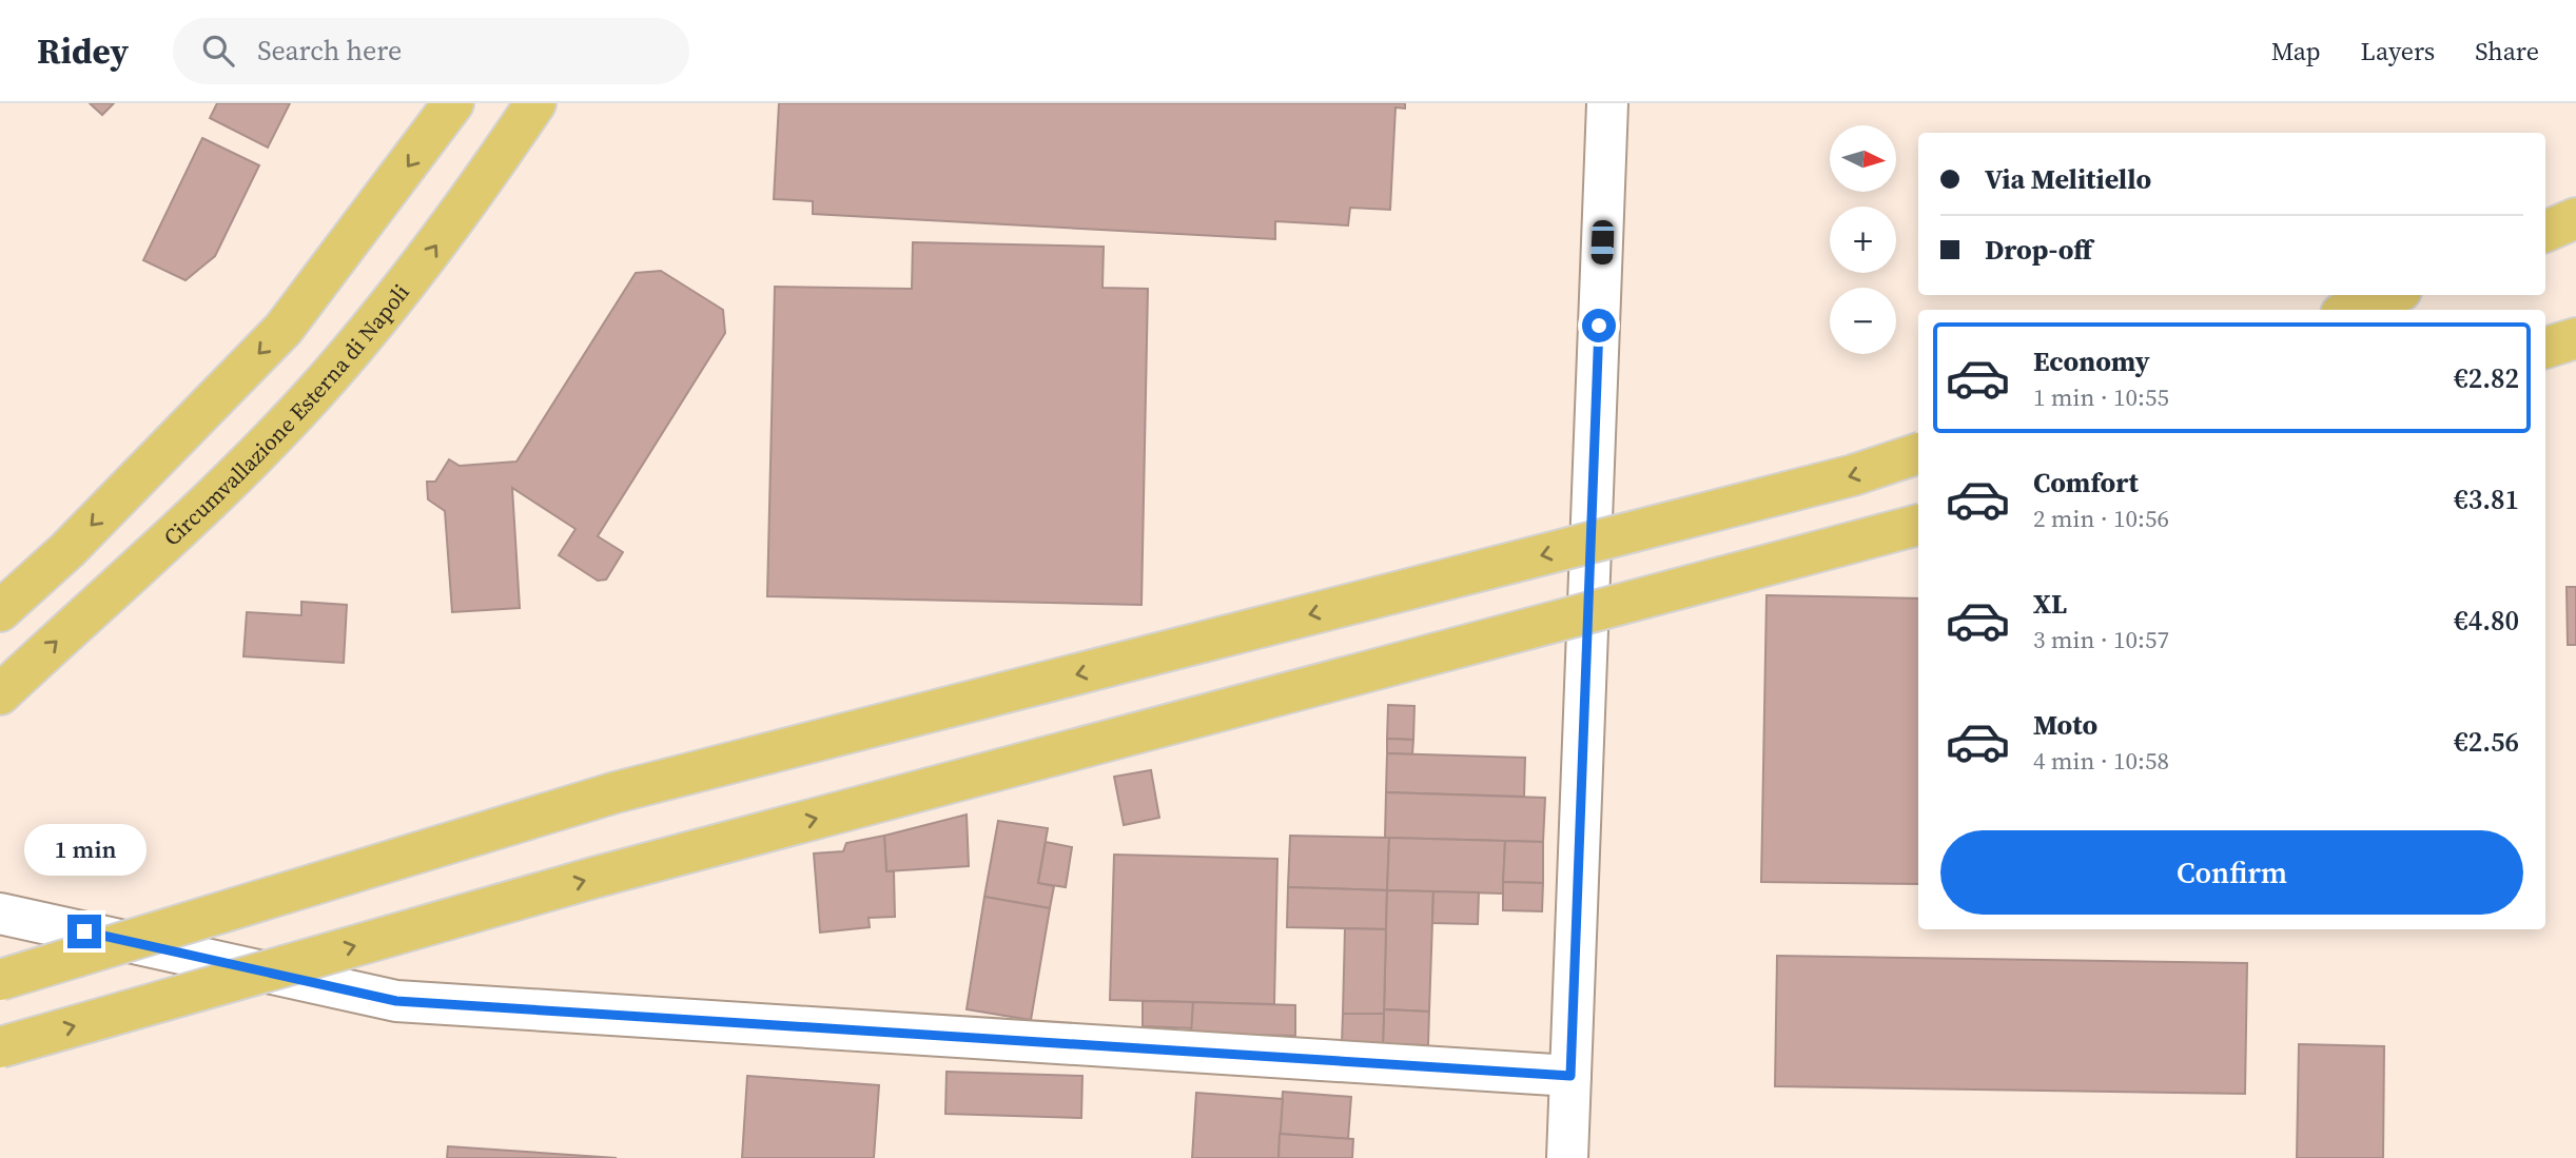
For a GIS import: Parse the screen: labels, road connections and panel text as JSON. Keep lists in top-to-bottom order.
{
  "streets": {
    "highway": ["Circumvallazione Esterna di Napoli"]
  },
  "north": "right",
  "page": {
    "header": "Ridey",
    "search": "Search here",
    "nav": ["Map", "Layers", "Share"],
    "map_buttons": ["+", "−"],
    "banner": ["Via Melitiello", "Drop-off"],
    "list": [
      {
        "name": "Economy",
        "note": "1 min · 10:55",
        "value": "€2.82"
      },
      {
        "name": "Comfort",
        "note": "2 min · 10:56",
        "value": "€3.81"
      },
      {
        "name": "XL",
        "note": "3 min · 10:57",
        "value": "€4.80"
      },
      {
        "name": "Moto",
        "note": "4 min · 10:58",
        "value": "€2.56"
      }
    ],
    "buttons": "Confirm",
    "bubble": "1 min"
  }
}
